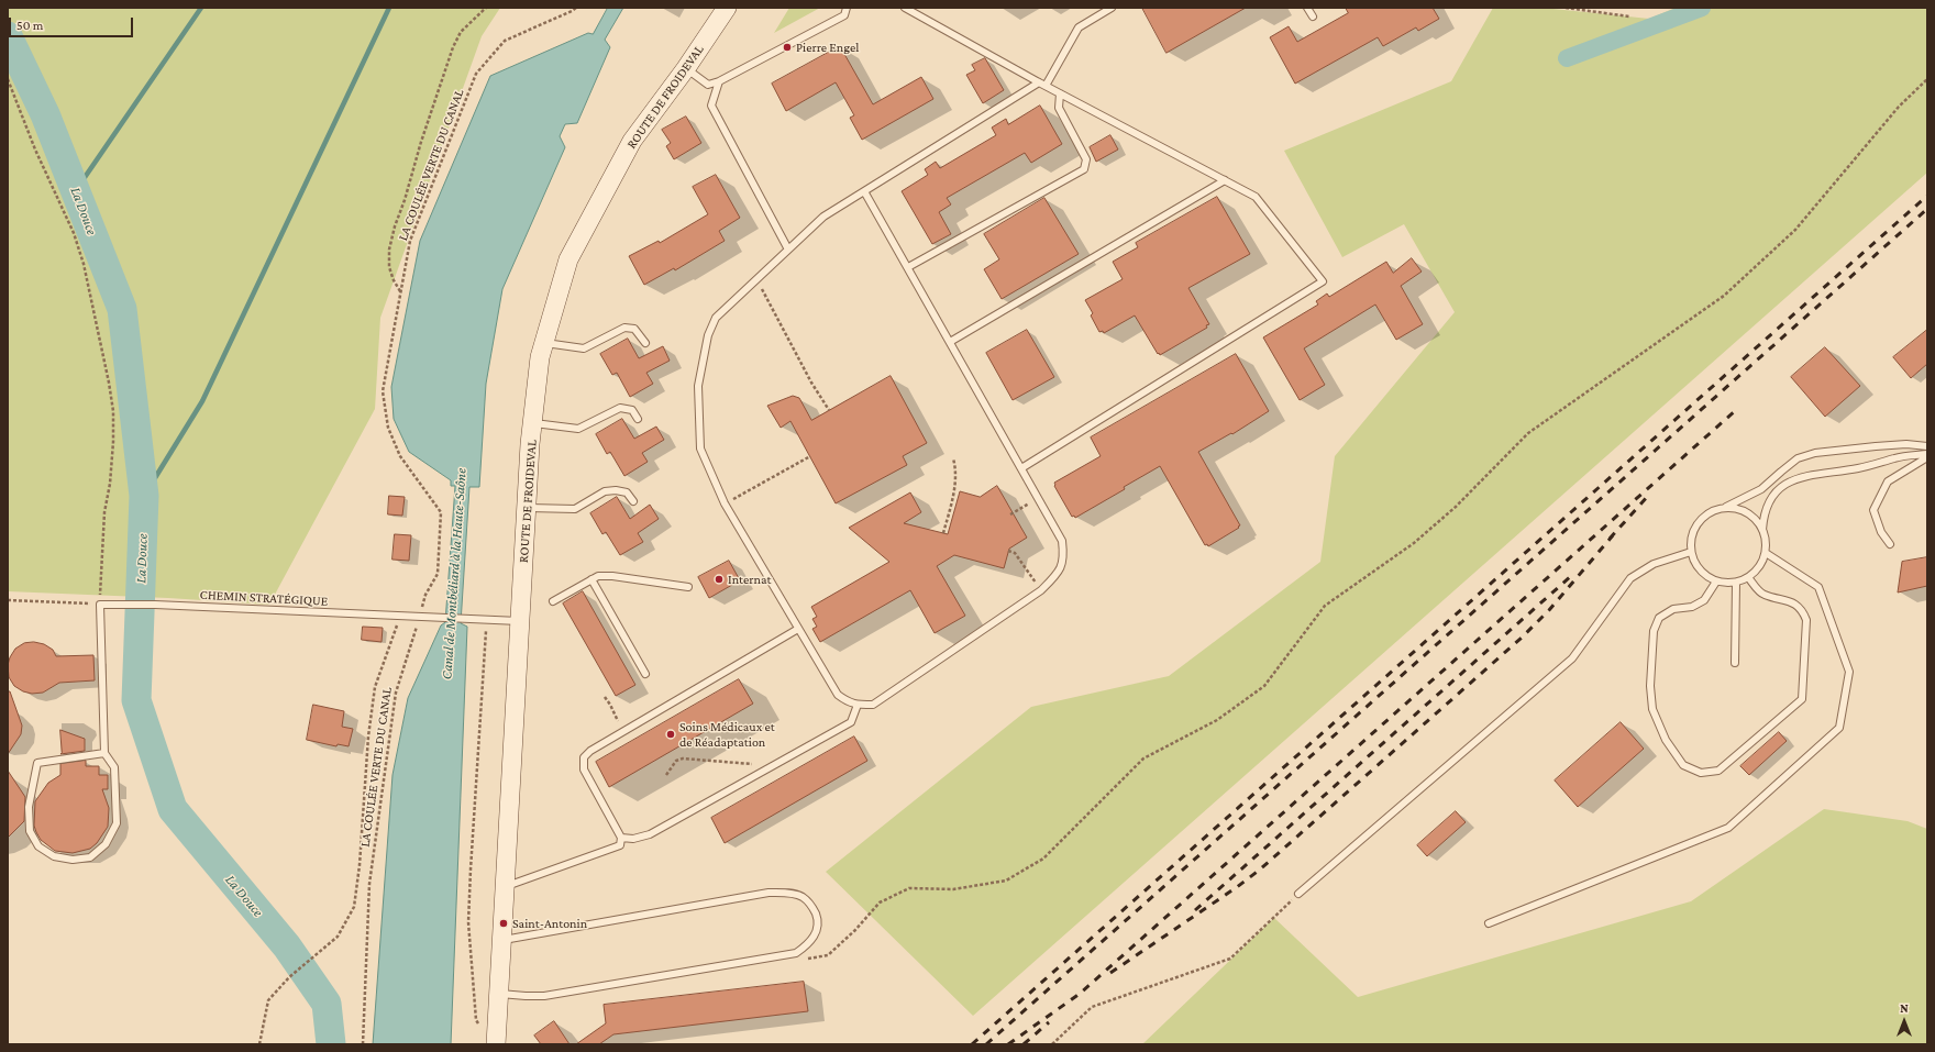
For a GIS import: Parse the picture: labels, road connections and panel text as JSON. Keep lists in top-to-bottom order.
{
  "streets": {
    "street": ["ROUTE DE FROIDEVAL"],
    "lane": ["CHEMIN STRATÉGIQUE"],
    "path": ["LA COULÉE VERTE DU CANAL"]
  },
  "crossings": [
    ["ROUTE DE FROIDEVAL", "CHEMIN STRATÉGIQUE"],
    ["LA COULÉE VERTE DU CANAL", "CHEMIN STRATÉGIQUE"]
  ],
  "water": ["La Douce", "Canal de Montbéliard à la Haute-Saône"],
  "places": [
    "Pierre Engel",
    "Internat",
    "Soins Médicaux et de Réadaptation",
    "Saint-Antonin"
  ],
  "scale_bar": "50 m",
  "north": "top"
}
